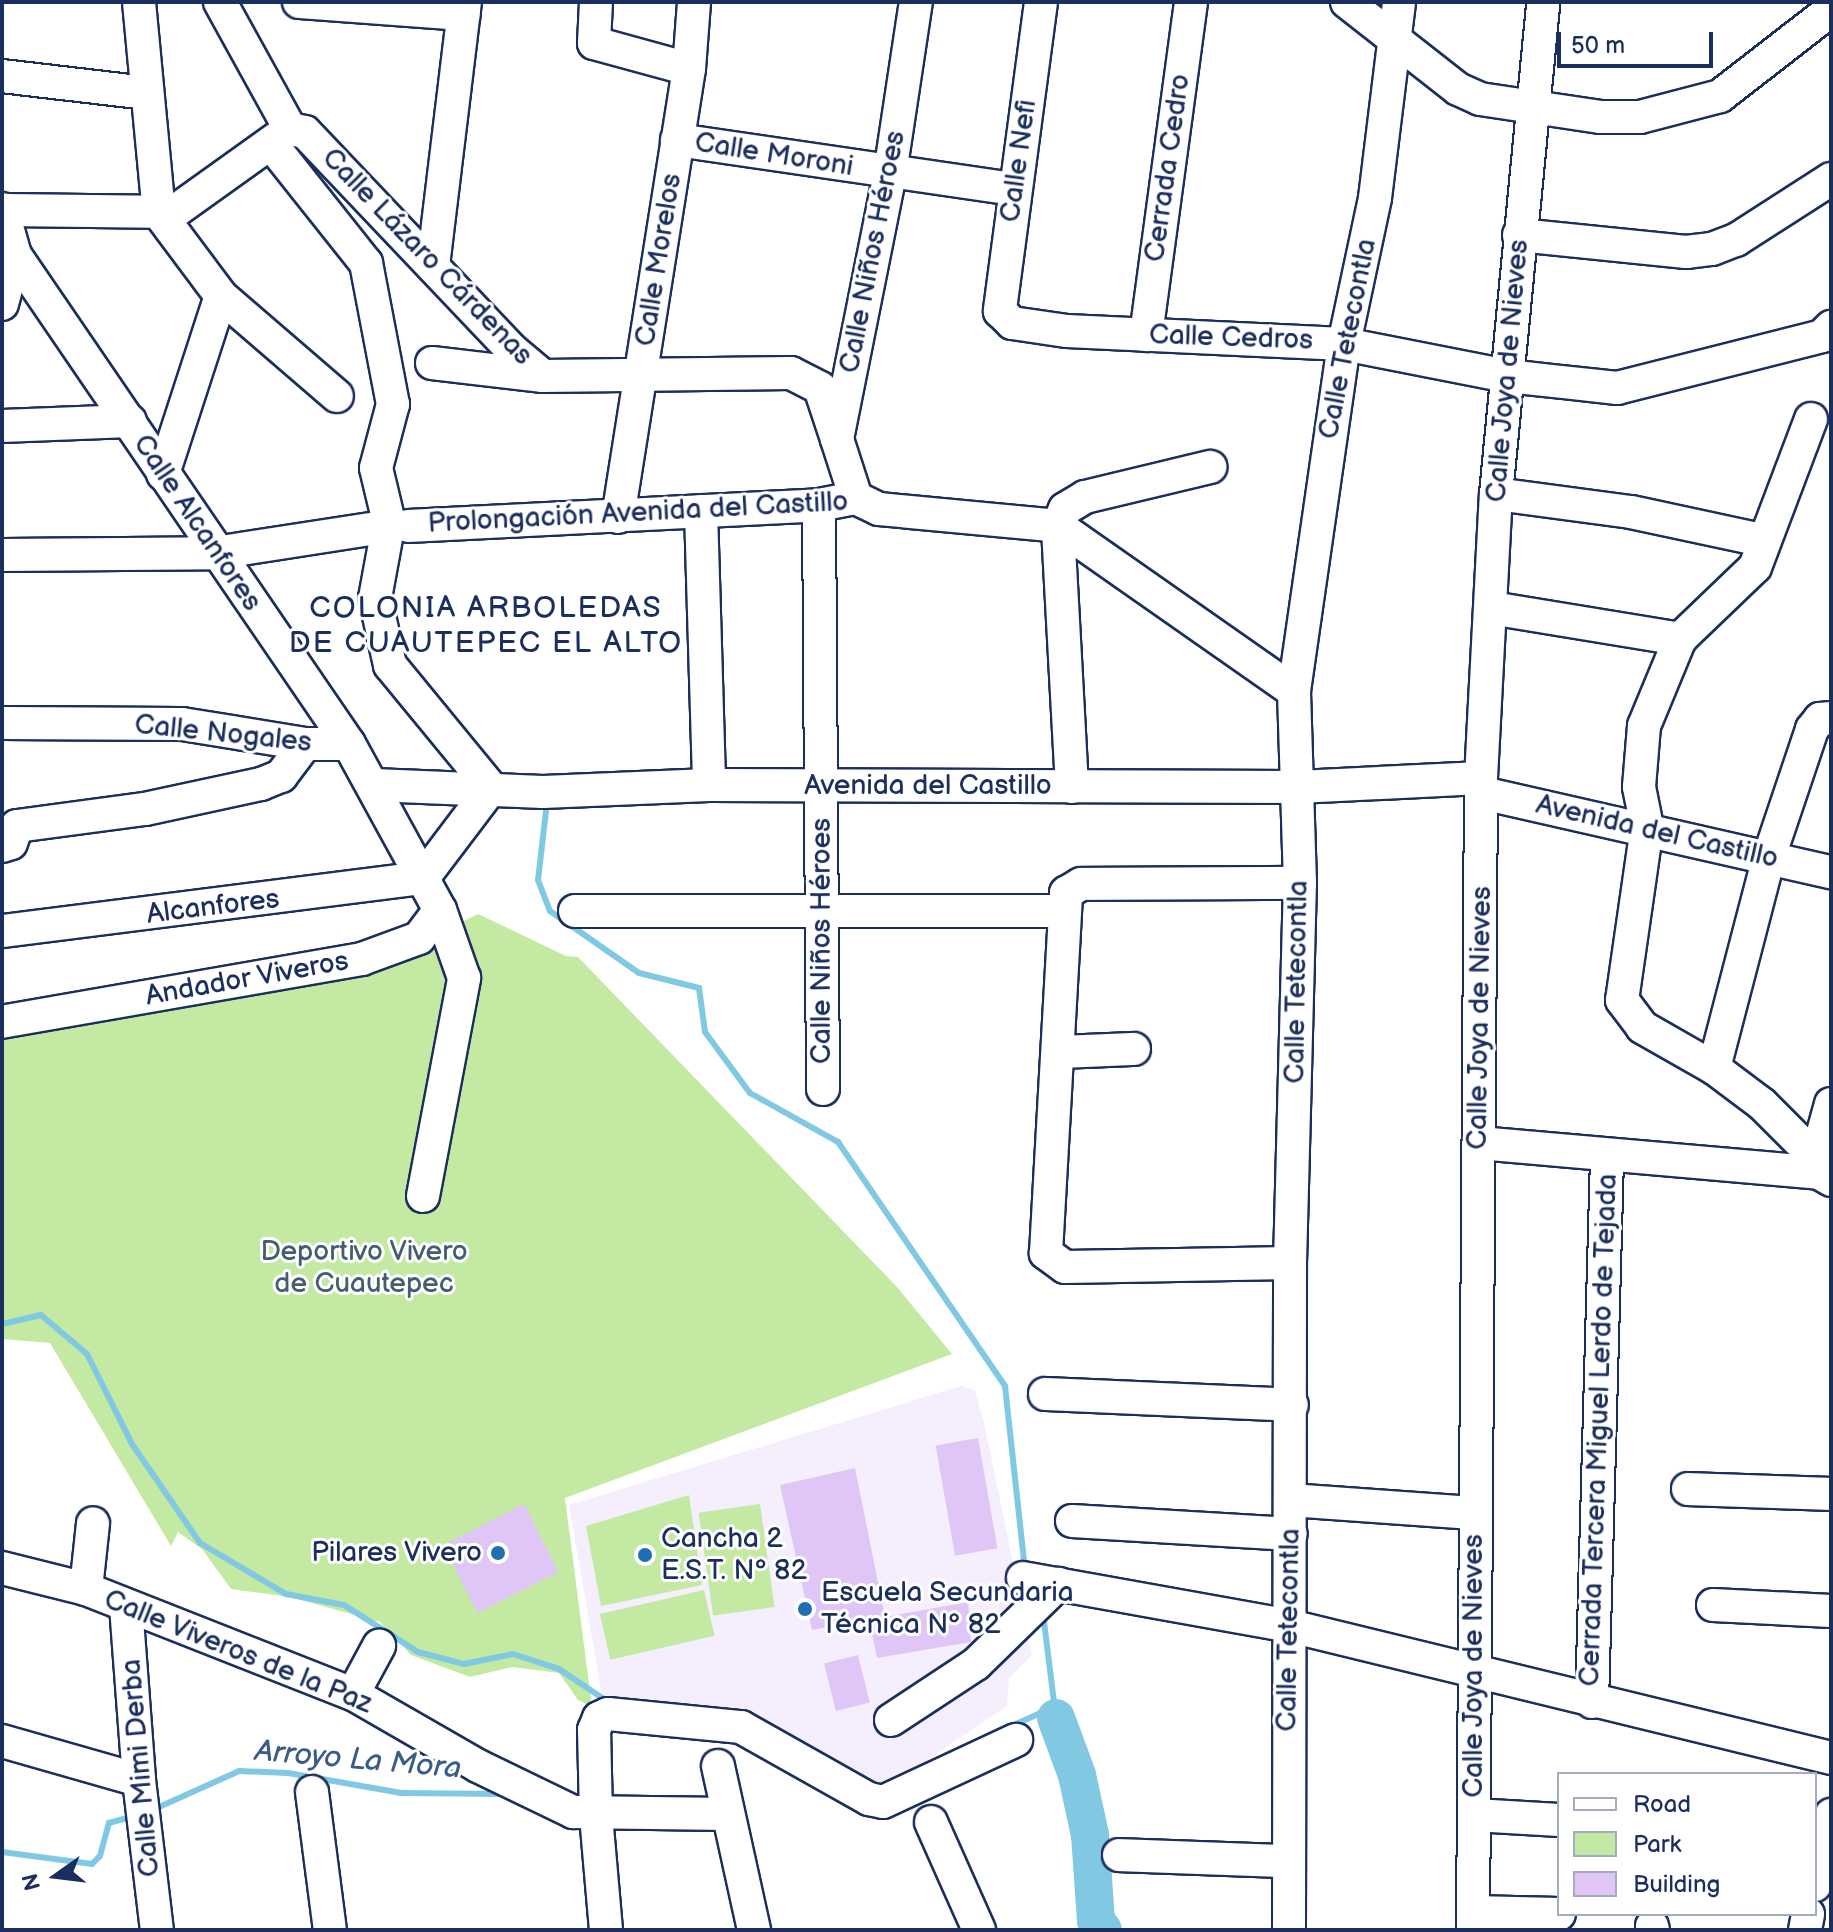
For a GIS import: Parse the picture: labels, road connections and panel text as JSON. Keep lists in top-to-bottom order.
{
  "streets": {
    "street": [
      "Calle Moroni",
      "Calle Nefi",
      "Cerrada Cedro",
      "Calle Niños Héroes",
      "Calle Lázaro Cárdenas",
      "Calle Morelos",
      "Calle Cedros",
      "Calle Tetecontla",
      "Calle Joya de Nieves",
      "Prolongación Avenida del Castillo",
      "Calle Alcanfores",
      "Calle Nogales",
      "Avenida del Castillo",
      "Alcanfores",
      "Andador Viveros",
      "Cerrada Tercera Miguel Lerdo de Tejada",
      "Calle Viveros de la Paz",
      "Calle Mimi Derba"
    ]
  },
  "crossings": [
    ["Calle Moroni", "Calle Nefi"],
    ["Calle Moroni", "Calle Niños Héroes"],
    ["Calle Moroni", "Calle Morelos"],
    ["Calle Nefi", "Calle Cedros"],
    ["Cerrada Cedro", "Calle Cedros"],
    ["Calle Niños Héroes", "Calle Lázaro Cárdenas"],
    ["Calle Niños Héroes", "Prolongación Avenida del Castillo"],
    ["Calle Niños Héroes", "Avenida del Castillo"],
    ["Calle Lázaro Cárdenas", "Calle Morelos"],
    ["Calle Morelos", "Prolongación Avenida del Castillo"],
    ["Calle Cedros", "Calle Tetecontla"],
    ["Calle Cedros", "Calle Joya de Nieves"],
    ["Calle Tetecontla", "Prolongación Avenida del Castillo"],
    ["Calle Tetecontla", "Avenida del Castillo"],
    ["Calle Joya de Nieves", "Avenida del Castillo"],
    ["Calle Alcanfores", "Calle Nogales"],
    ["Calle Alcanfores", "Avenida del Castillo"],
    ["Calle Alcanfores", "Alcanfores"],
    ["Calle Viveros de la Paz", "Calle Mimi Derba"]
  ],
  "districts": ["COLONIA ARBOLEDAS DE CUAUTEPEC EL ALTO"],
  "water": ["Arroyo La Mora"],
  "parks": ["Deportivo Vivero de Cuautepec"],
  "places": ["Pilares Vivero", "Cancha 2 E.S.T. Nº 82", "Escuela Secundaria Técnica Nº 82"],
  "legend": ["Road", "Park", "Building"],
  "scale_bar": "50 m",
  "north": "left"
}
